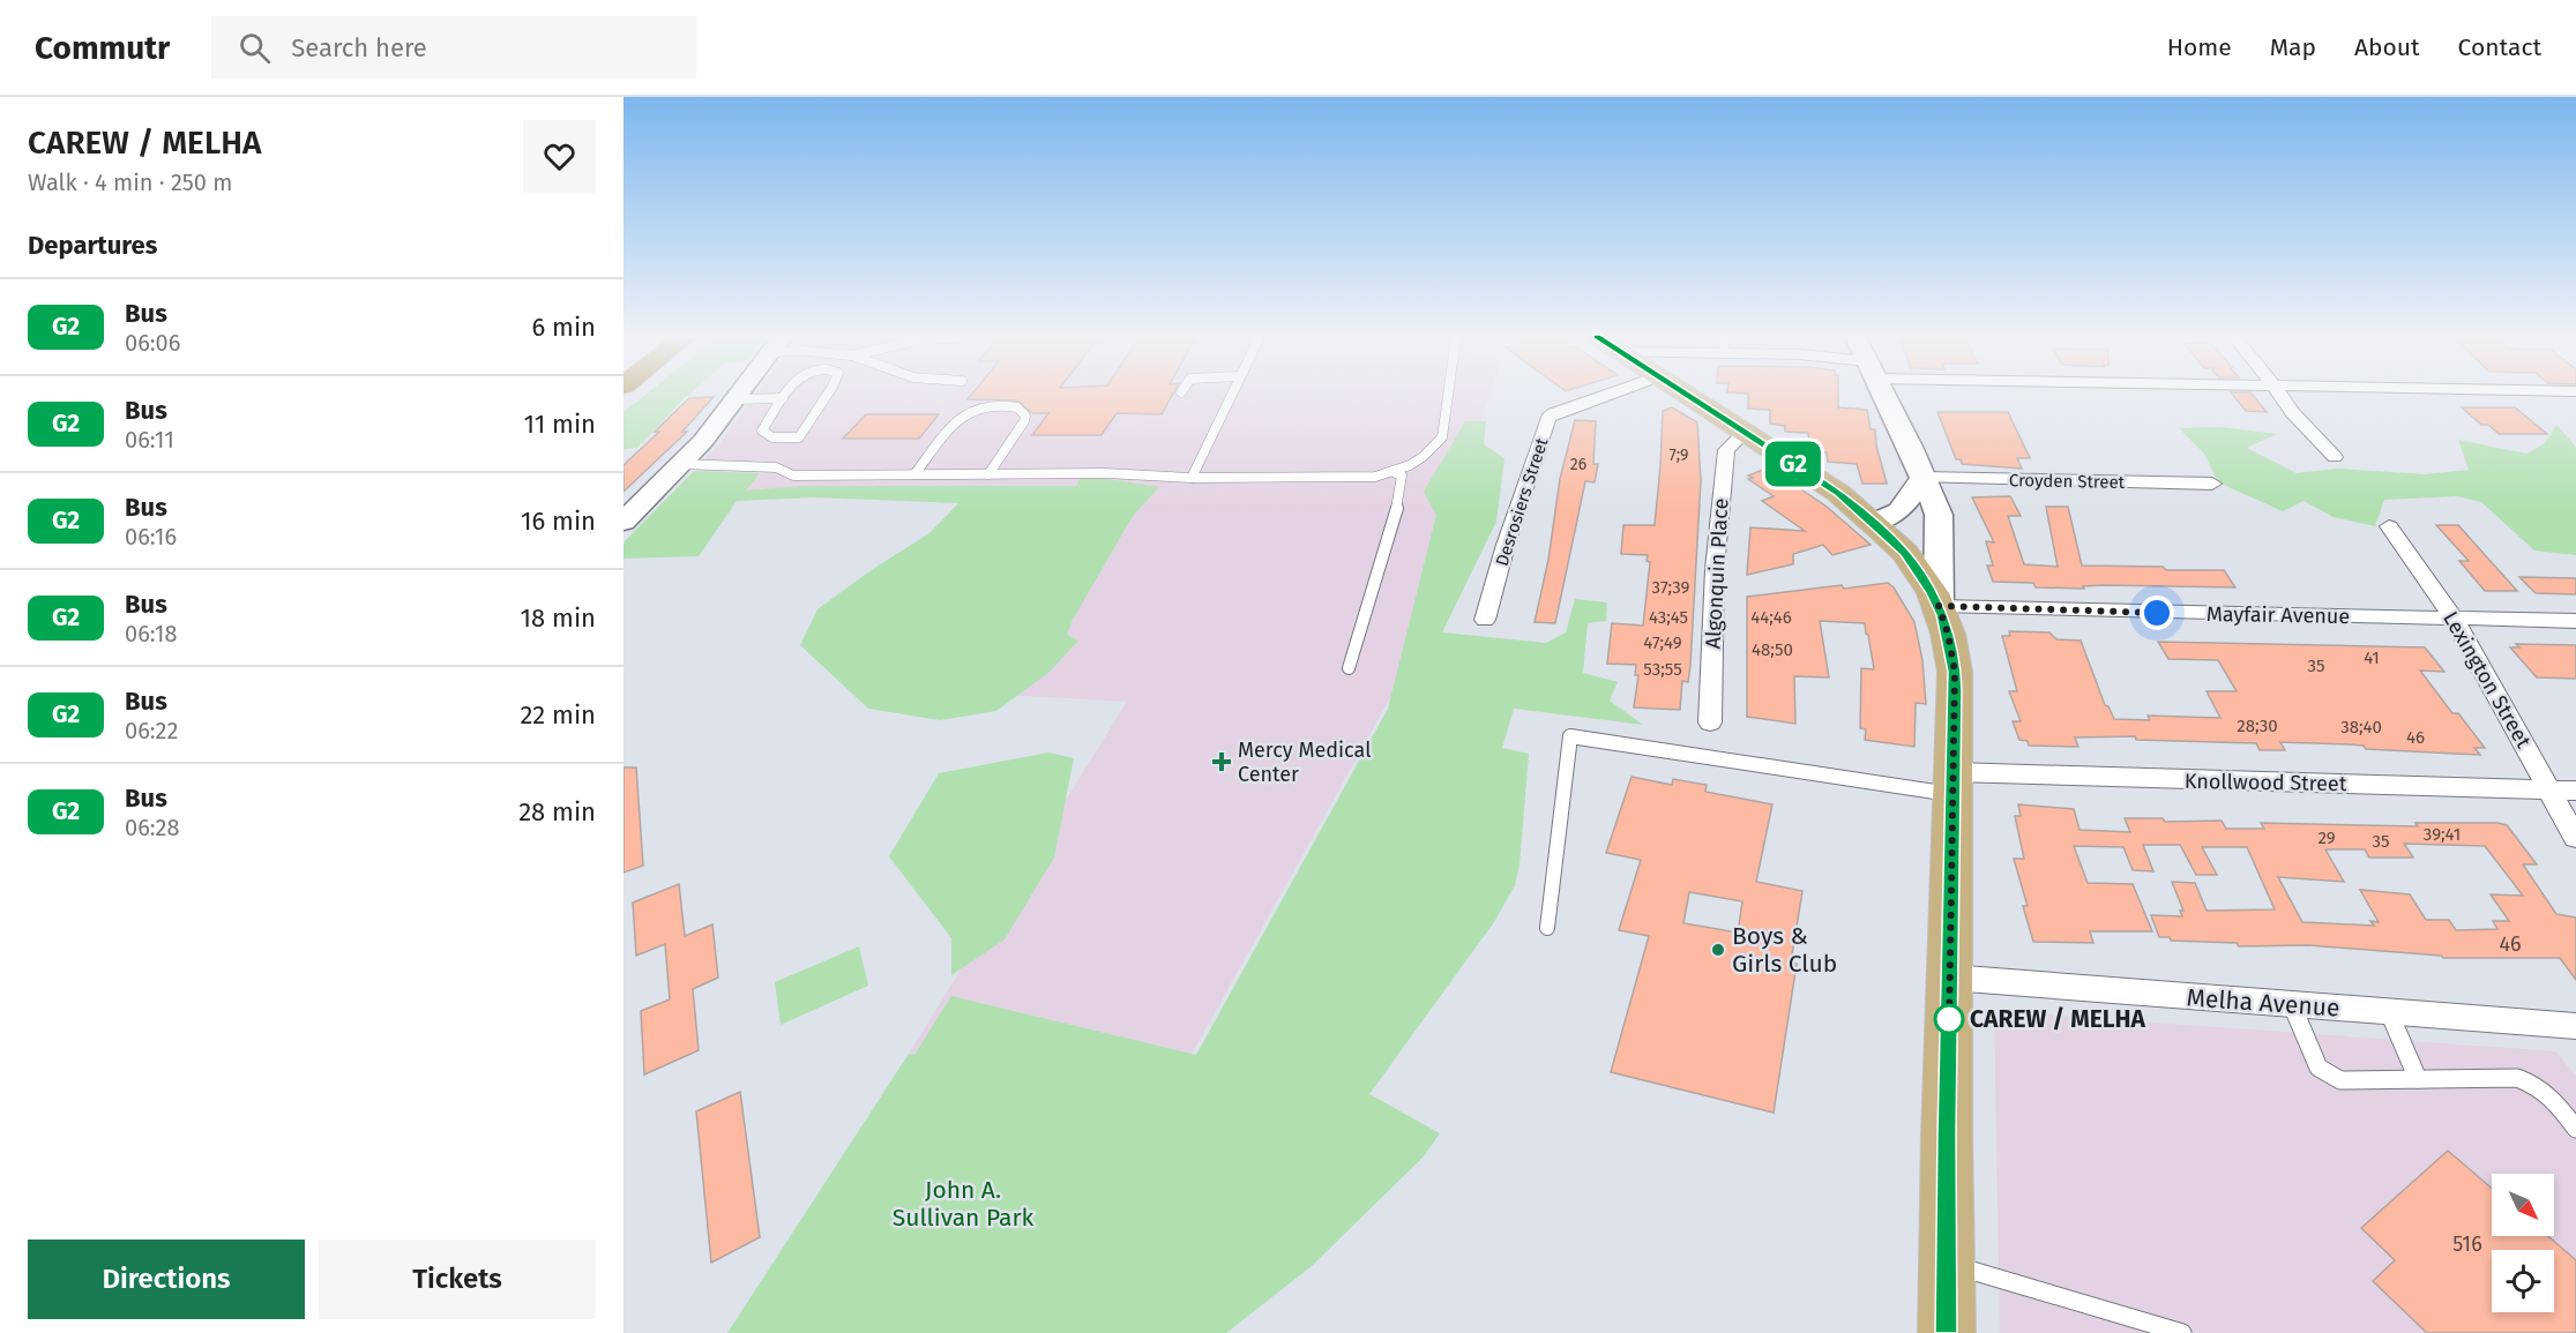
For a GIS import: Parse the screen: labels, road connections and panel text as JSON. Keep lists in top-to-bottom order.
{
  "streets": {
    "street": [
      "Croyden Street",
      "Desrosiers Street",
      "Algonquin Place",
      "Mayfair Avenue",
      "Lexington Street",
      "Knollwood Street",
      "Melha Avenue"
    ]
  },
  "crossings": [
    ["Mayfair Avenue", "Lexington Street"],
    ["Lexington Street", "Knollwood Street"]
  ],
  "parks": ["John A. Sullivan Park"],
  "places": {
    "health": ["Mercy Medical Center"],
    "other": ["Boys & Girls Club", "CAREW / MELHA"]
  },
  "lines": ["bus line G2"],
  "house_numbers": [
    "7;9",
    "26",
    "37;39",
    "43;45",
    "44;46",
    "47;49",
    "48;50",
    "41",
    "35",
    "53;55",
    "28;30",
    "38;40",
    "46",
    "39;41",
    "29",
    "35",
    "46",
    "516"
  ],
  "north": "bottom right",
  "page": {
    "header": "Commutr",
    "search": "Search here",
    "nav": [
      "Home",
      "Map",
      "About",
      "Contact"
    ],
    "heading": [
      ["CAREW / MELHA", "Walk · 4 min · 250 m"],
      "Departures"
    ],
    "on_map": "G2",
    "list": [
      {
        "mark": "G2",
        "name": "Bus",
        "note": "06:06",
        "value": "6 min"
      },
      {
        "mark": "G2",
        "name": "Bus",
        "note": "06:11",
        "value": "11 min"
      },
      {
        "mark": "G2",
        "name": "Bus",
        "note": "06:16",
        "value": "16 min"
      },
      {
        "mark": "G2",
        "name": "Bus",
        "note": "06:18",
        "value": "18 min"
      },
      {
        "mark": "G2",
        "name": "Bus",
        "note": "06:22",
        "value": "22 min"
      },
      {
        "mark": "G2",
        "name": "Bus",
        "note": "06:28",
        "value": "28 min"
      }
    ],
    "buttons": ["Directions", "Tickets"]
  }
}
